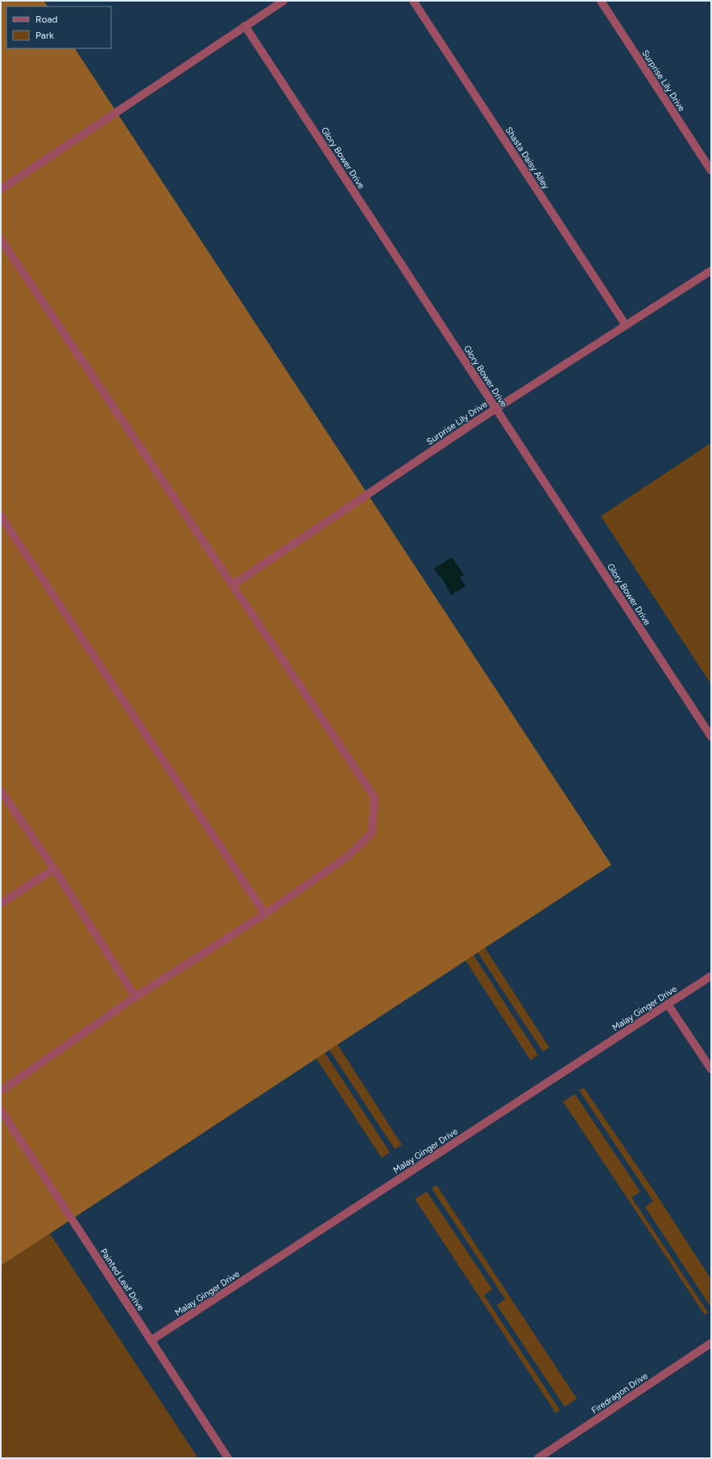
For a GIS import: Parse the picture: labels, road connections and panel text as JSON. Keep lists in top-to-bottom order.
{
  "streets": {
    "street": [
      "Surprise Lily Drive",
      "Glory Bower Drive",
      "Shasta Daisy Alley",
      "Malay Ginger Drive",
      "Painted Leaf Drive",
      "Firedragon Drive"
    ]
  },
  "crossings": [
    ["Surprise Lily Drive", "Glory Bower Drive"],
    ["Surprise Lily Drive", "Shasta Daisy Alley"],
    ["Malay Ginger Drive", "Painted Leaf Drive"]
  ],
  "legend": ["Road", "Park"]
}
